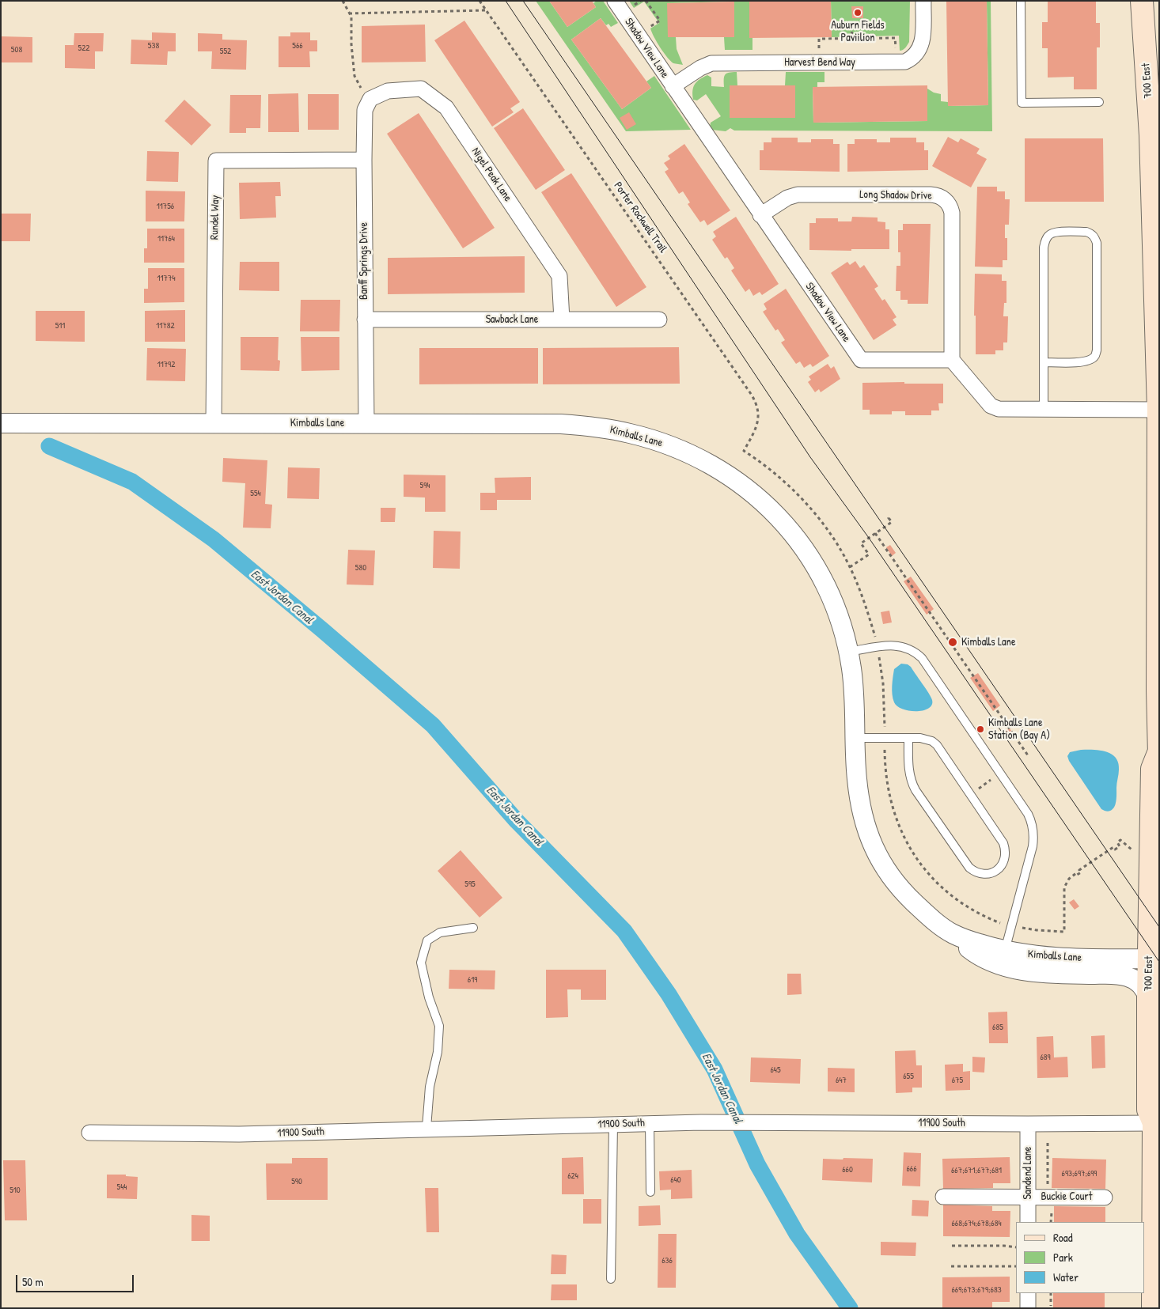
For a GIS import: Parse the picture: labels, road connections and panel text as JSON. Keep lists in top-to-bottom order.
{
  "streets": {
    "main road": ["700 East"],
    "street": [
      "Shadow View Lane",
      "Harvest Bend Way",
      "Nigel Peak Lane",
      "Long Shadow Drive",
      "Rundel Way",
      "Banff Springs Drive",
      "Sawback Lane",
      "Kimballs Lane",
      "11900 South",
      "Sandend Lane",
      "Buckie Court"
    ],
    "path": ["Porter Rockwell Trail"]
  },
  "crossings": [
    ["Shadow View Lane", "Harvest Bend Way"],
    ["Shadow View Lane", "Long Shadow Drive"],
    ["700 East", "Kimballs Lane"],
    ["700 East", "11900 South"],
    ["Nigel Peak Lane", "Banff Springs Drive"],
    ["Nigel Peak Lane", "Sawback Lane"],
    ["Rundel Way", "Banff Springs Drive"],
    ["Rundel Way", "Kimballs Lane"],
    ["Banff Springs Drive", "Sawback Lane"],
    ["Banff Springs Drive", "Kimballs Lane"],
    ["11900 South", "Sandend Lane"],
    ["Sandend Lane", "Buckie Court"]
  ],
  "water": ["East Jordan Canal"],
  "places": ["Auburn Fields Paviilion", "Kimballs Lane", "Kimballs Lane Station (Bay A)"],
  "house_numbers": [
    "538",
    "566",
    "522",
    "508",
    "552",
    "11756",
    "11764",
    "11774",
    "511",
    "11782",
    "11792",
    "594",
    "554",
    "580",
    "595",
    "619",
    "685",
    "689",
    "645",
    "655",
    "647",
    "675",
    "666",
    "660",
    "667;671;677;681",
    "693;697;699",
    "624",
    "640",
    "590",
    "544",
    "510",
    "668;674;678;684",
    "636",
    "669;673;679;683"
  ],
  "legend": ["Road", "Park", "Water"],
  "scale_bar": "50 m"
}
